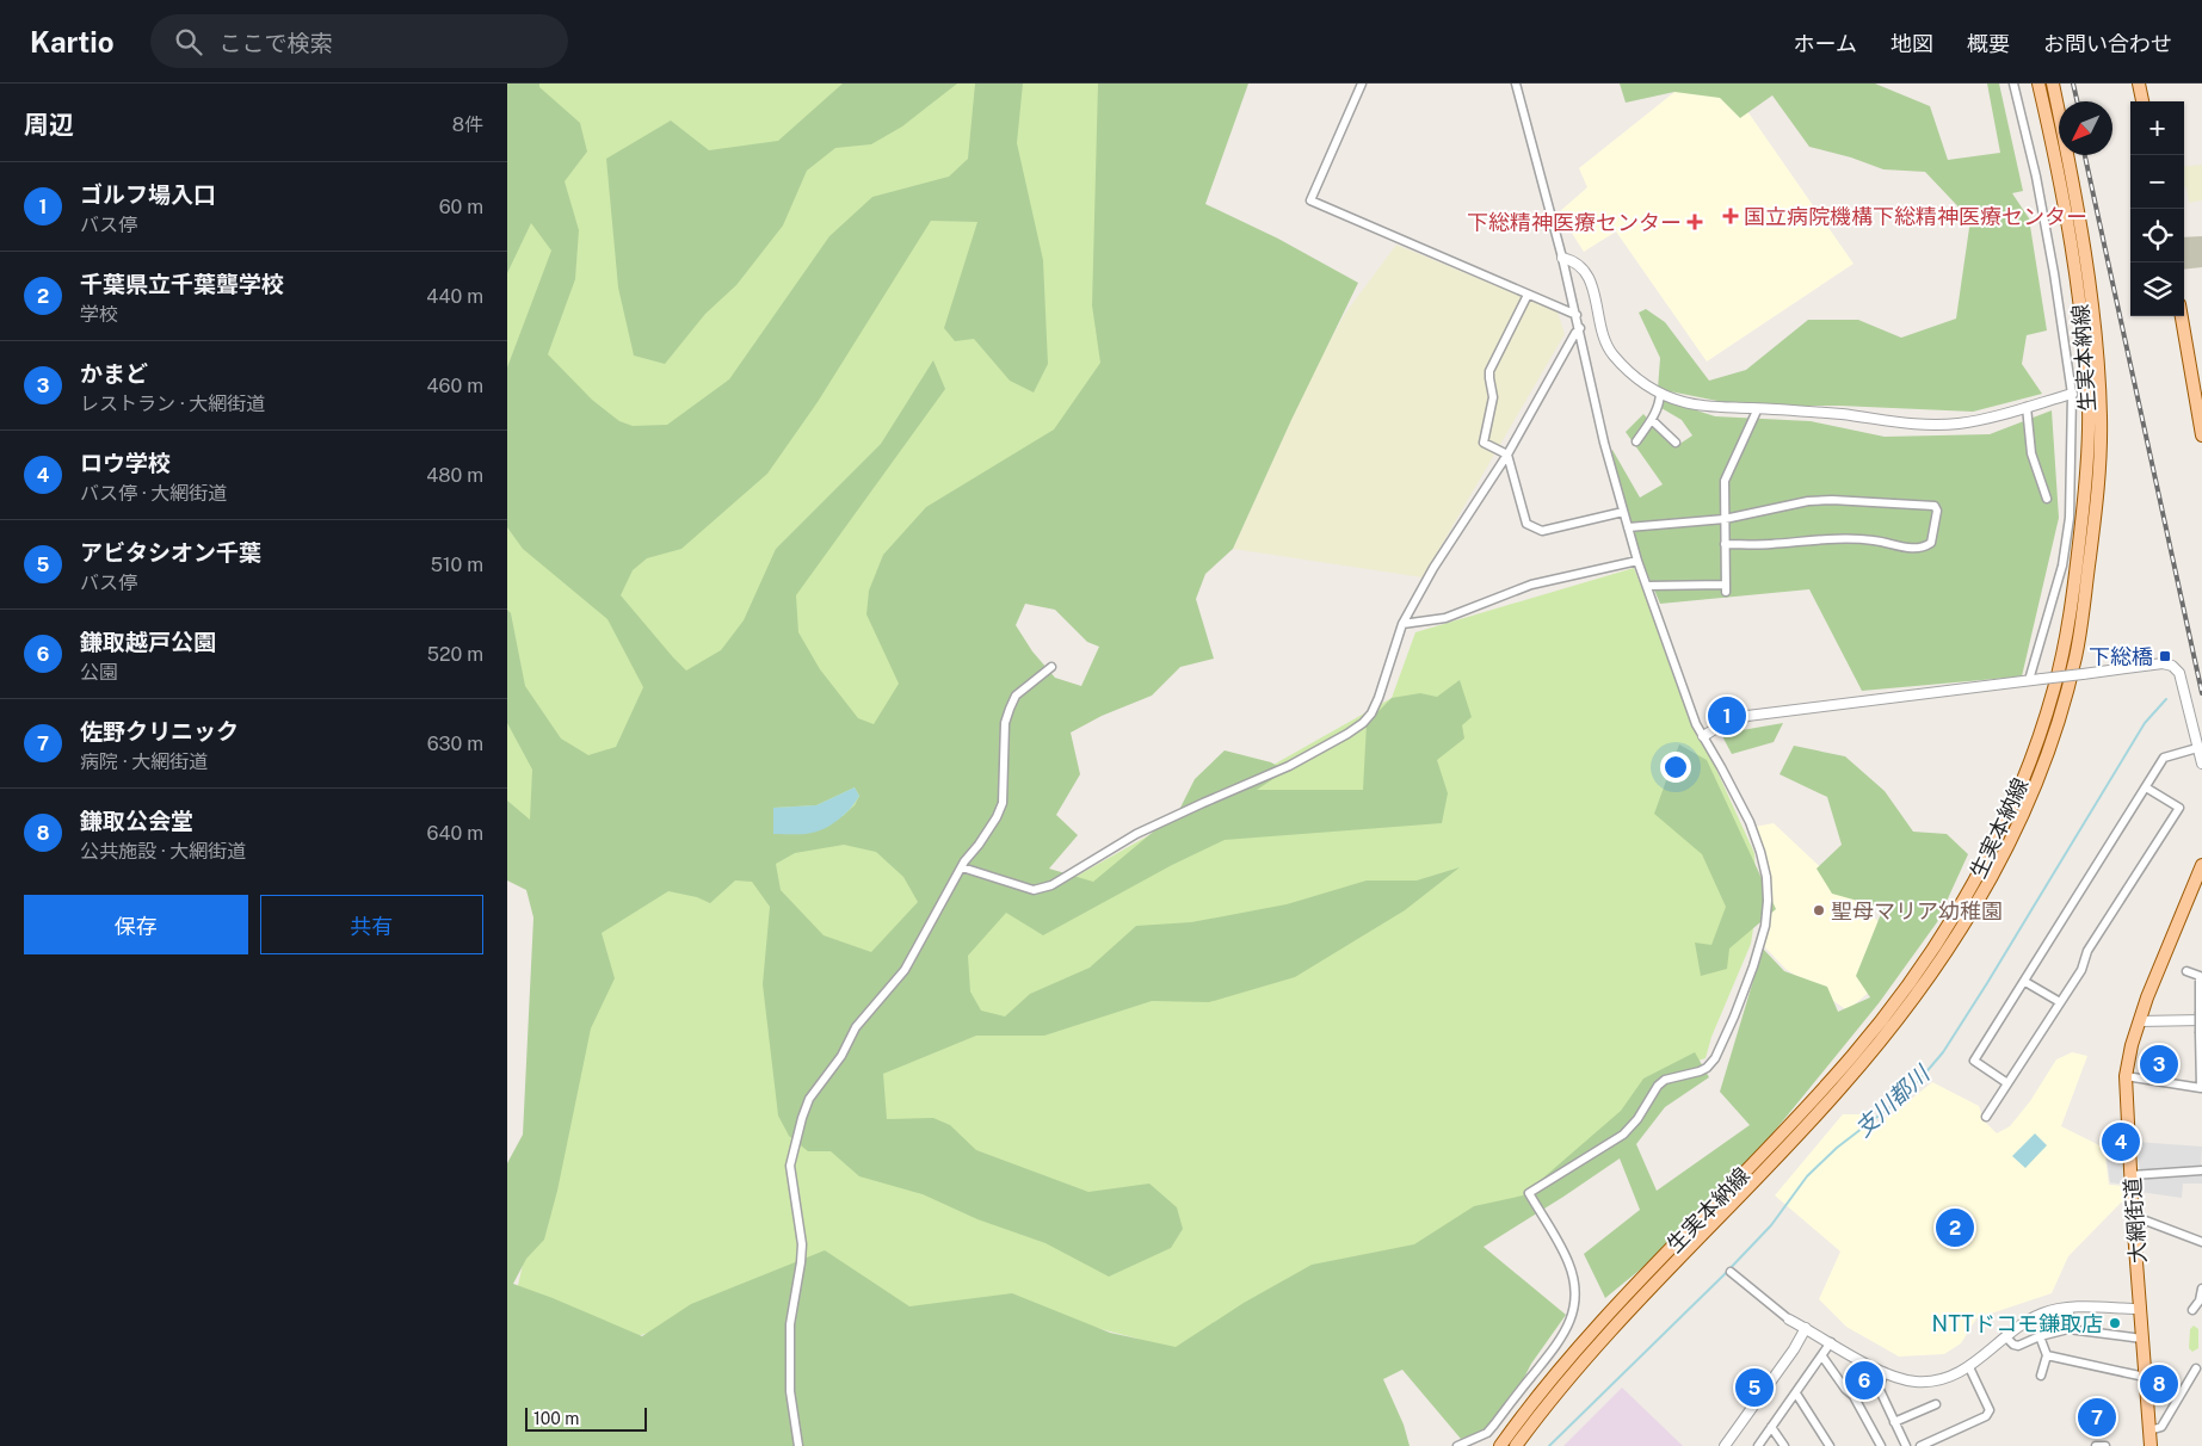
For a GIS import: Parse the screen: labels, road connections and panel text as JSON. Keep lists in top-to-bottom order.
{
  "streets": {
    "main road": ["生実本納線", "大網街道"]
  },
  "water": ["支川都川"],
  "places": {
    "health": ["国立病院機構下総精神医療センター", "下総精神医療センター"],
    "transit": ["下総橋"],
    "other": ["聖母マリア幼稚園", "NTTドコモ鎌取店"]
  },
  "scale_bar": "100 m",
  "north": "bottom left",
  "page": {
    "header": "Kartio",
    "search": "ここで検索",
    "nav": [
      "ホーム",
      "地図",
      "概要",
      "お問い合わせ"
    ],
    "heading": ["周辺", "8件"],
    "map_buttons": ["+", "−"],
    "list": [
      {
        "mark": "1",
        "name": "ゴルフ場入口",
        "note": "バス停",
        "value": "60 m"
      },
      {
        "mark": "2",
        "name": "千葉県立千葉聾学校",
        "note": "学校",
        "value": "440 m"
      },
      {
        "mark": "3",
        "name": "かまど",
        "note": "レストラン · 大網街道",
        "value": "460 m"
      },
      {
        "mark": "4",
        "name": "ロウ学校",
        "note": "バス停 · 大網街道",
        "value": "480 m"
      },
      {
        "mark": "5",
        "name": "アビタシオン千葉",
        "note": "バス停",
        "value": "510 m"
      },
      {
        "mark": "6",
        "name": "鎌取越戸公園",
        "note": "公園",
        "value": "520 m"
      },
      {
        "mark": "7",
        "name": "佐野クリニック",
        "note": "病院 · 大網街道",
        "value": "630 m"
      },
      {
        "mark": "8",
        "name": "鎌取公会堂",
        "note": "公共施設 · 大網街道",
        "value": "640 m"
      }
    ],
    "pins": [
      "1",
      "3",
      "4",
      "2",
      "6",
      "8",
      "5",
      "7"
    ],
    "buttons": ["保存", "共有"],
    "scale": "100 m"
  }
}
